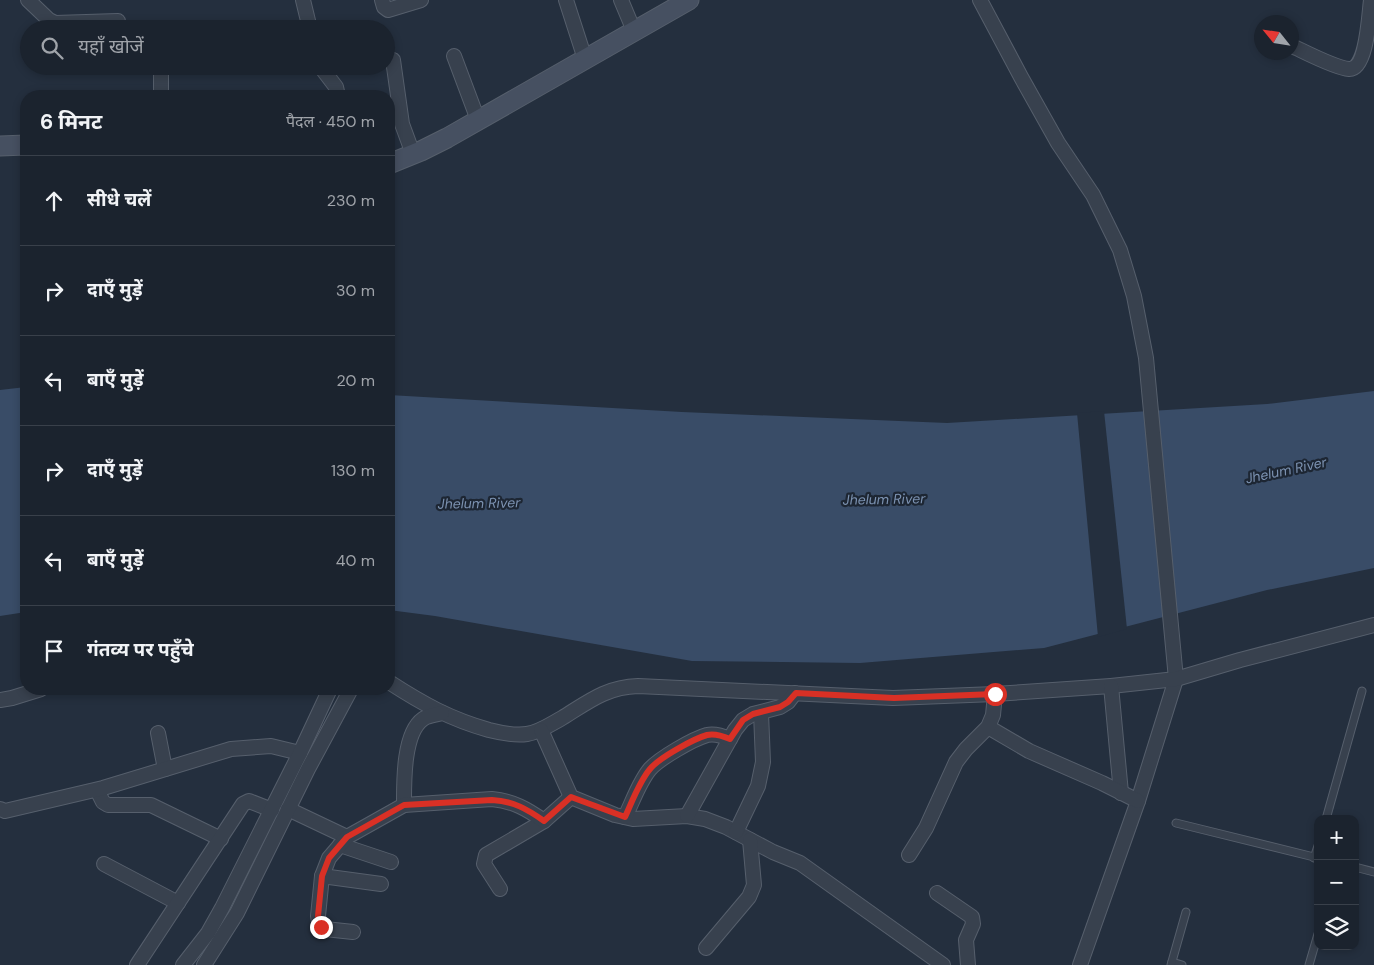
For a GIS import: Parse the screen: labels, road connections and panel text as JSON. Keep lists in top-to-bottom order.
{
  "water": ["Jhelum River"],
  "north": "top left",
  "page": {
    "search": "यहाँ खोजें",
    "heading": ["6 मिनट", "पैदल · 450 m"],
    "list": [
      ["सीधे चलें", "230 m"],
      ["दाएँ मुड़ें", "30 m"],
      ["बाएँ मुड़ें", "20 m"],
      ["दाएँ मुड़ें", "130 m"],
      ["बाएँ मुड़ें", "40 m"],
      "गंतव्य पर पहुँचे"
    ],
    "map_buttons": ["+", "−"]
  }
}
